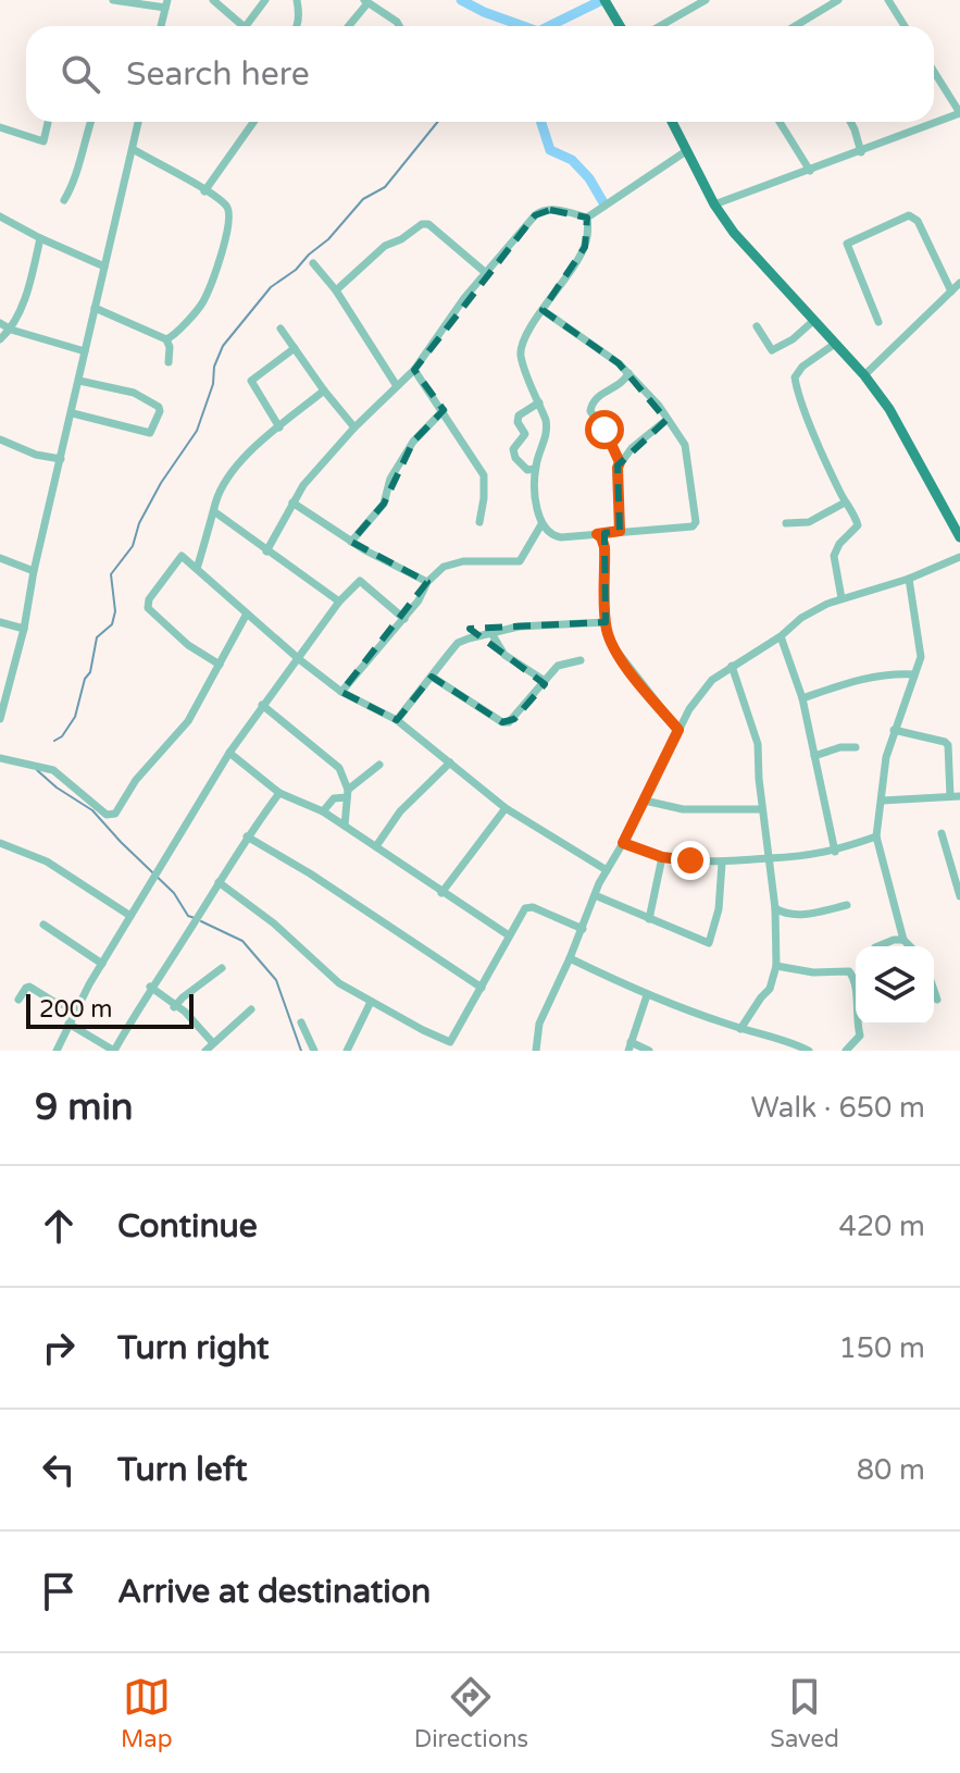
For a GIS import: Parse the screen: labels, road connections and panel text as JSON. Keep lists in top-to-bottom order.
{
  "scale_bar": "200 m",
  "page": {
    "search": "Search here",
    "scale": "200 m",
    "heading": ["9 min", "Walk · 650 m"],
    "list": [
      ["Continue", "420 m"],
      ["Turn right", "150 m"],
      ["Turn left", "80 m"],
      "Arrive at destination"
    ],
    "nav": ["Map", "Directions", "Saved"]
  }
}
